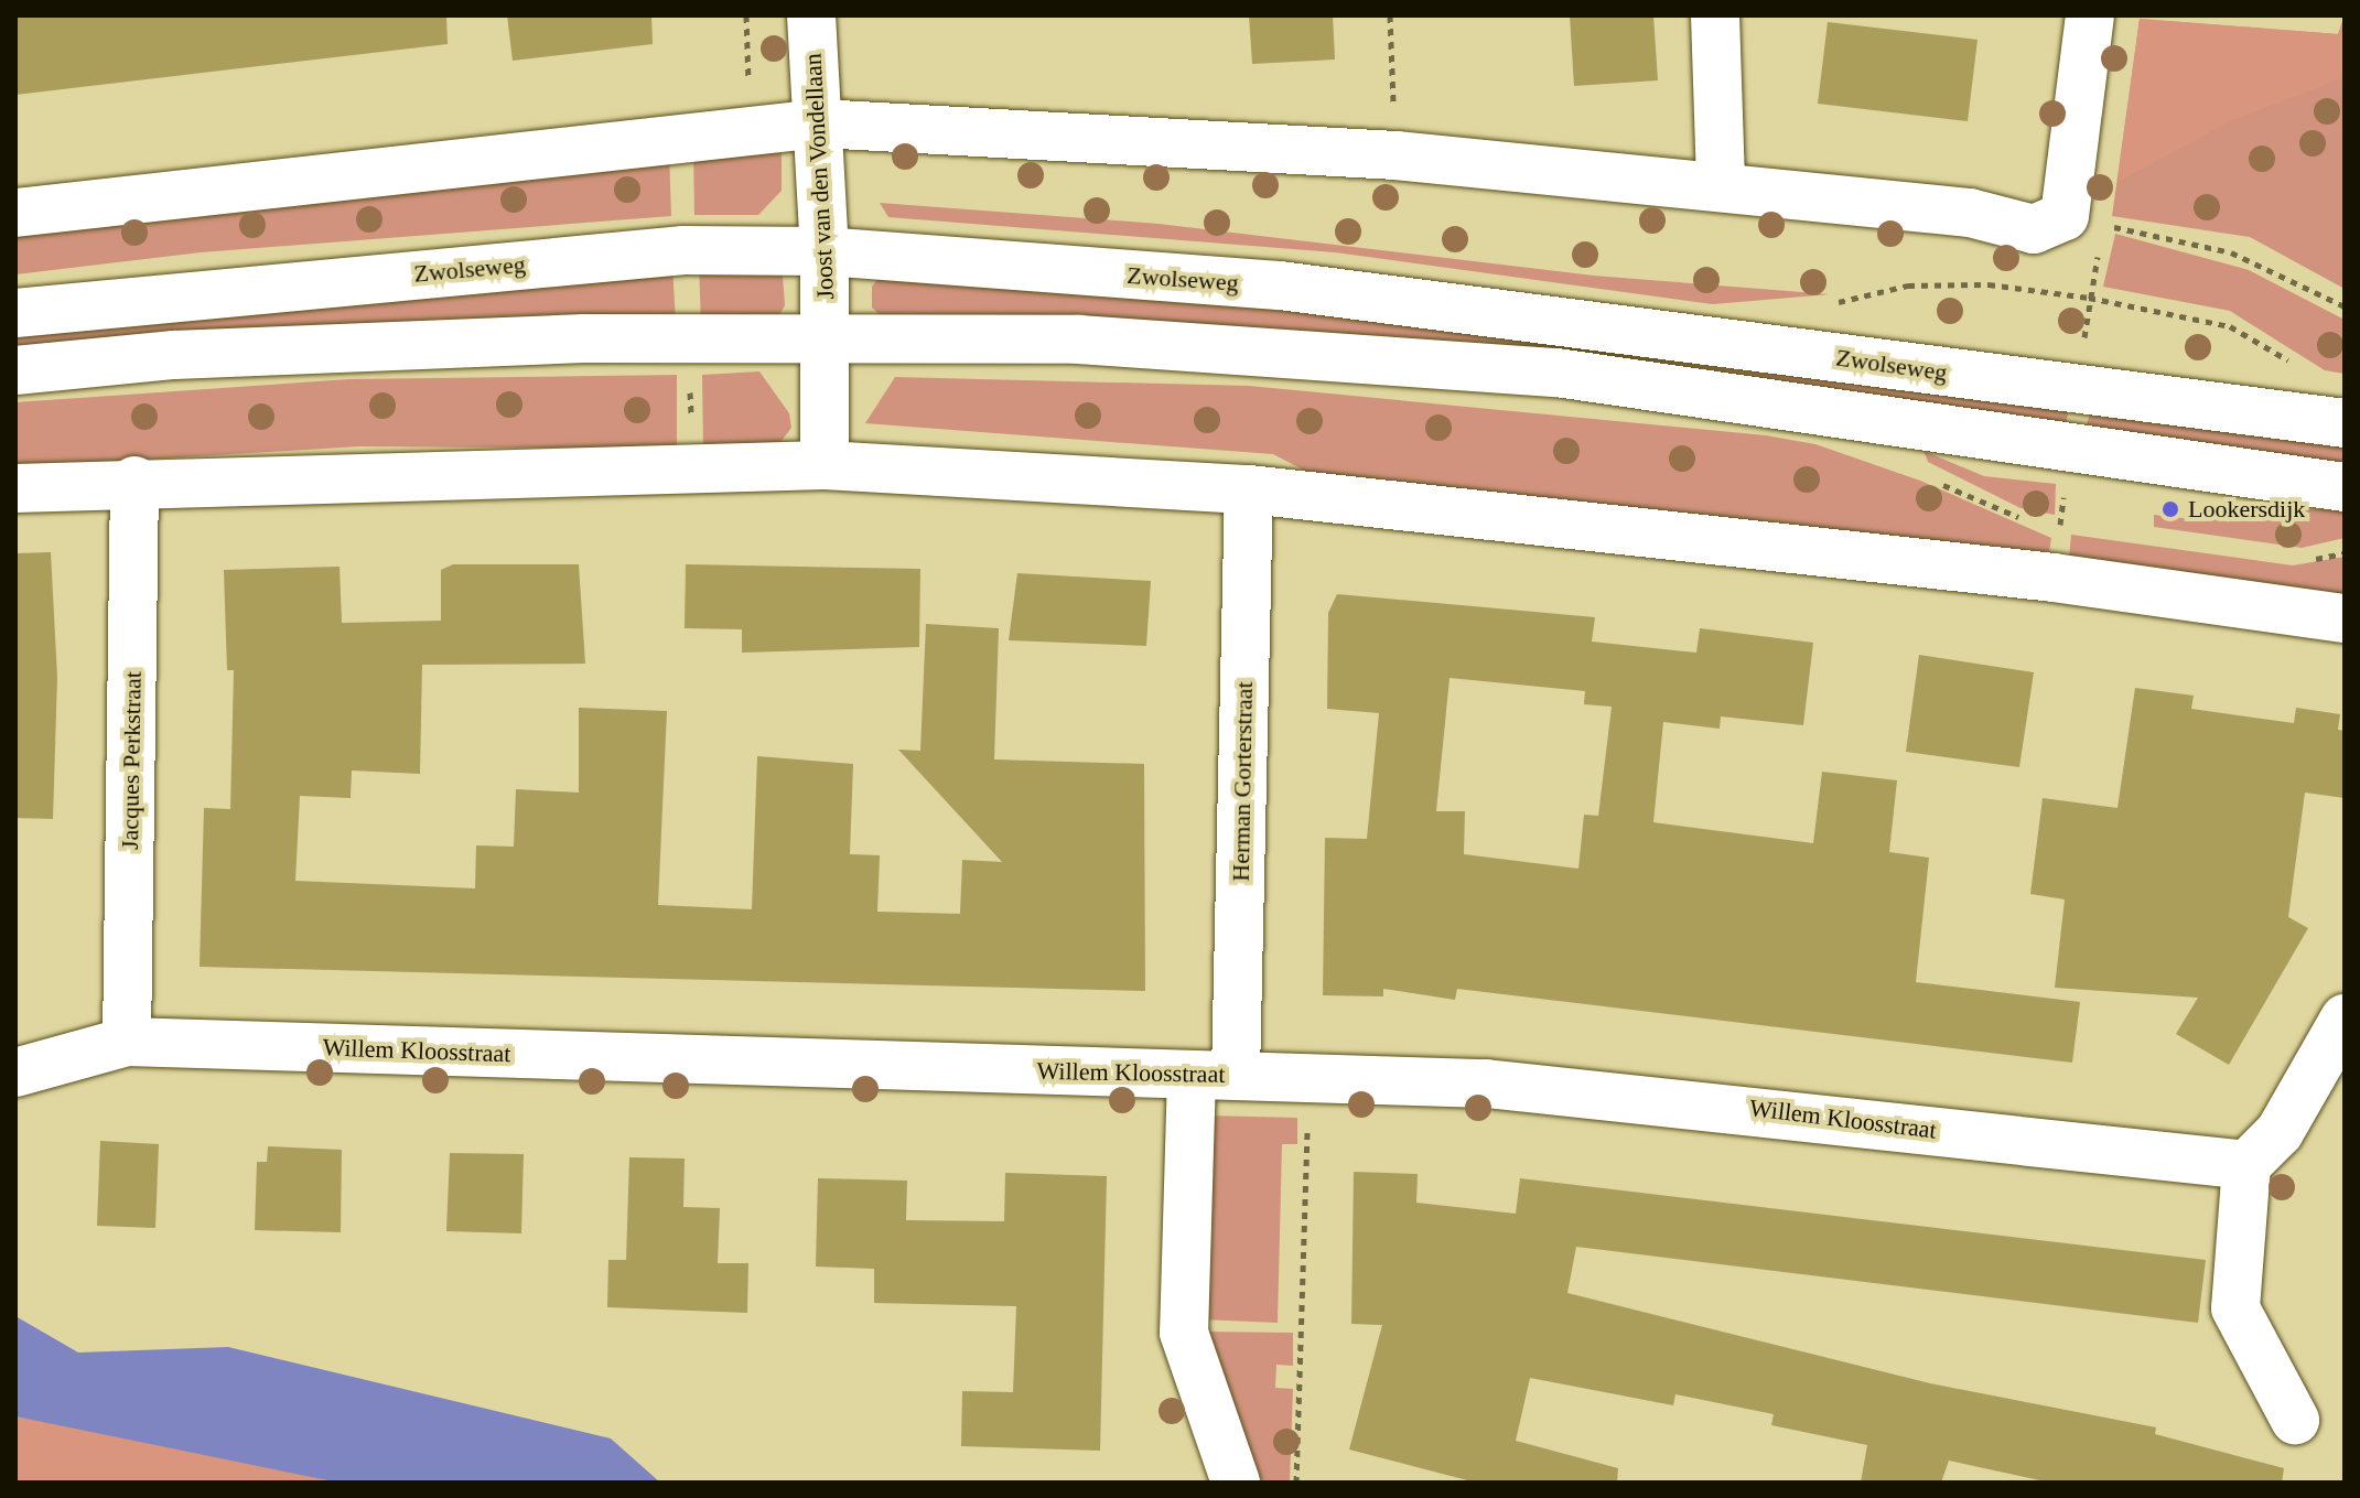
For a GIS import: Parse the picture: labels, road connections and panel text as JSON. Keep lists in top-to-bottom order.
{
  "streets": {
    "street": [
      "Joost van den Vondellaan",
      "Zwolseweg",
      "Jacques Perkstraat",
      "Herman Gorterstraat",
      "Willem Kloosstraat"
    ]
  },
  "crossings": [
    ["Joost van den Vondellaan", "Zwolseweg"],
    ["Jacques Perkstraat", "Willem Kloosstraat"],
    ["Herman Gorterstraat", "Willem Kloosstraat"]
  ],
  "places": ["Lookersdijk"]
}
